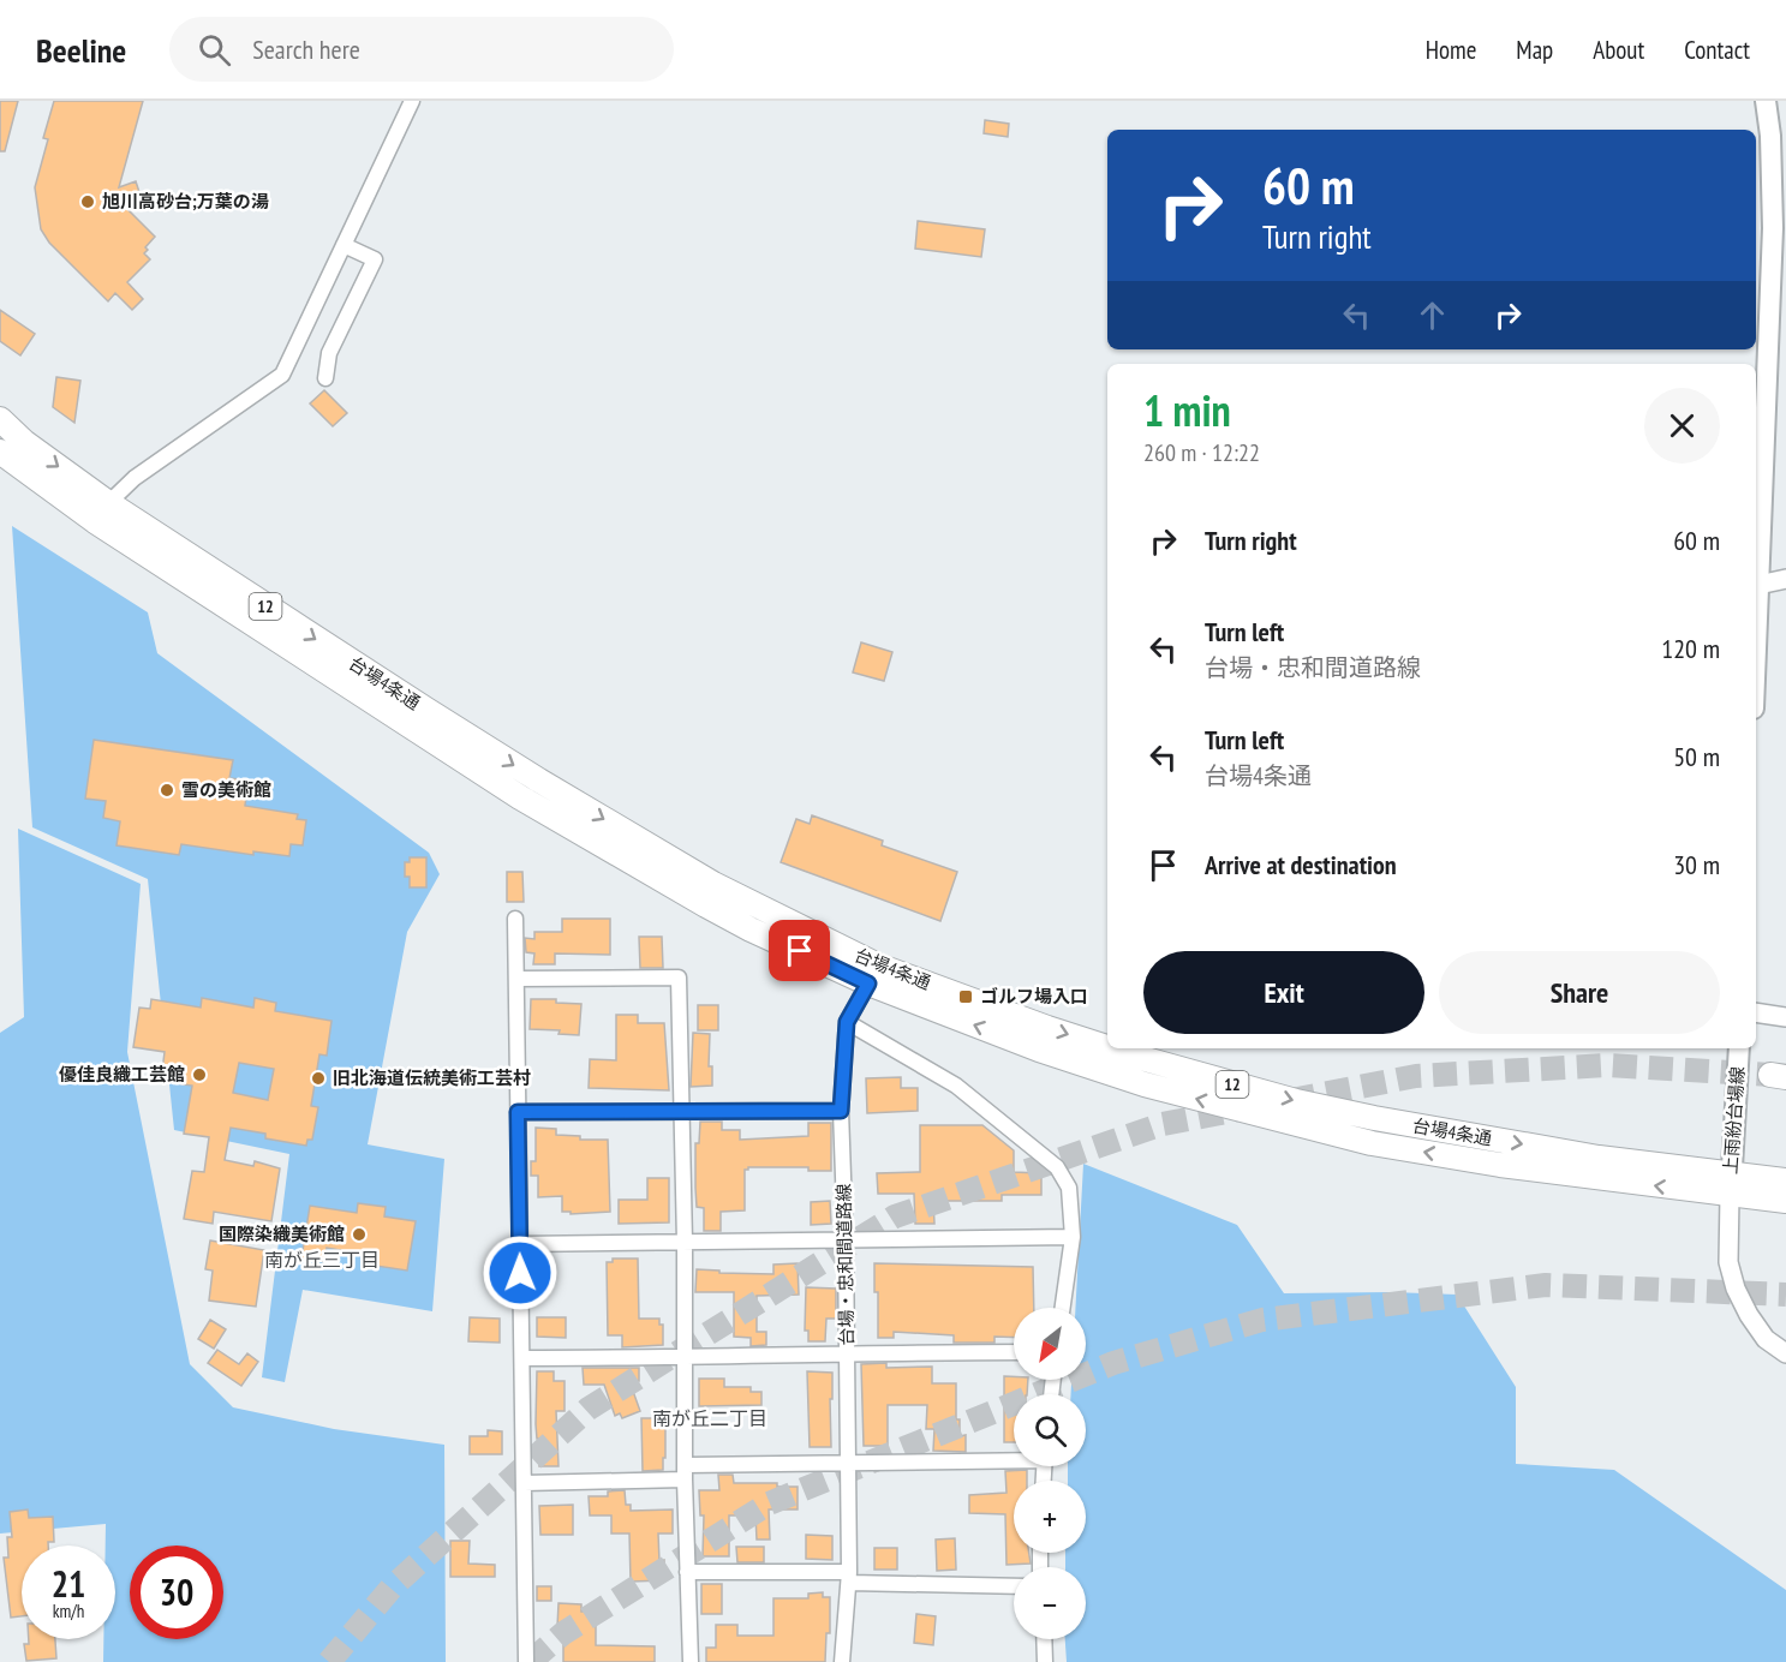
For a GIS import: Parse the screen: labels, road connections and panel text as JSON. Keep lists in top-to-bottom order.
{
  "streets": {
    "highway": ["12", "台場4条通"],
    "main road": ["上雨紛台場線"],
    "street": ["台場・忠和間道路線"]
  },
  "crossings": [
    ["台場4条通", "上雨紛台場線"],
    ["台場4条通", "台場・忠和間道路線"]
  ],
  "districts": ["南が丘三丁目", "南が丘二丁目"],
  "places": {
    "other": [
      "旭川高砂台;万葉の湯",
      "雪の美術館",
      "優佳良織工芸館",
      "旧北海道伝統美術工芸村",
      "国際染織美術館"
    ],
    "transit": ["ゴルフ場入口"]
  },
  "north": "bottom left",
  "page": {
    "header": "Beeline",
    "search": "Search here",
    "nav": [
      "Home",
      "Map",
      "About",
      "Contact"
    ],
    "turn": ["60 m", "Turn right"],
    "heading": ["1 min", "260 m · 12:22"],
    "list": [
      {
        "name": "Turn right",
        "value": "60 m"
      },
      {
        "name": "Turn left",
        "note": "台場・忠和間道路線",
        "value": "120 m"
      },
      {
        "name": "Turn left",
        "note": "台場4条通",
        "value": "50 m"
      },
      {
        "name": "Arrive at destination",
        "value": "30 m"
      }
    ],
    "buttons": ["Exit", "Share"],
    "map_buttons": ["+", "−"],
    "speed": "21 km/h",
    "limit": "30"
  }
}
